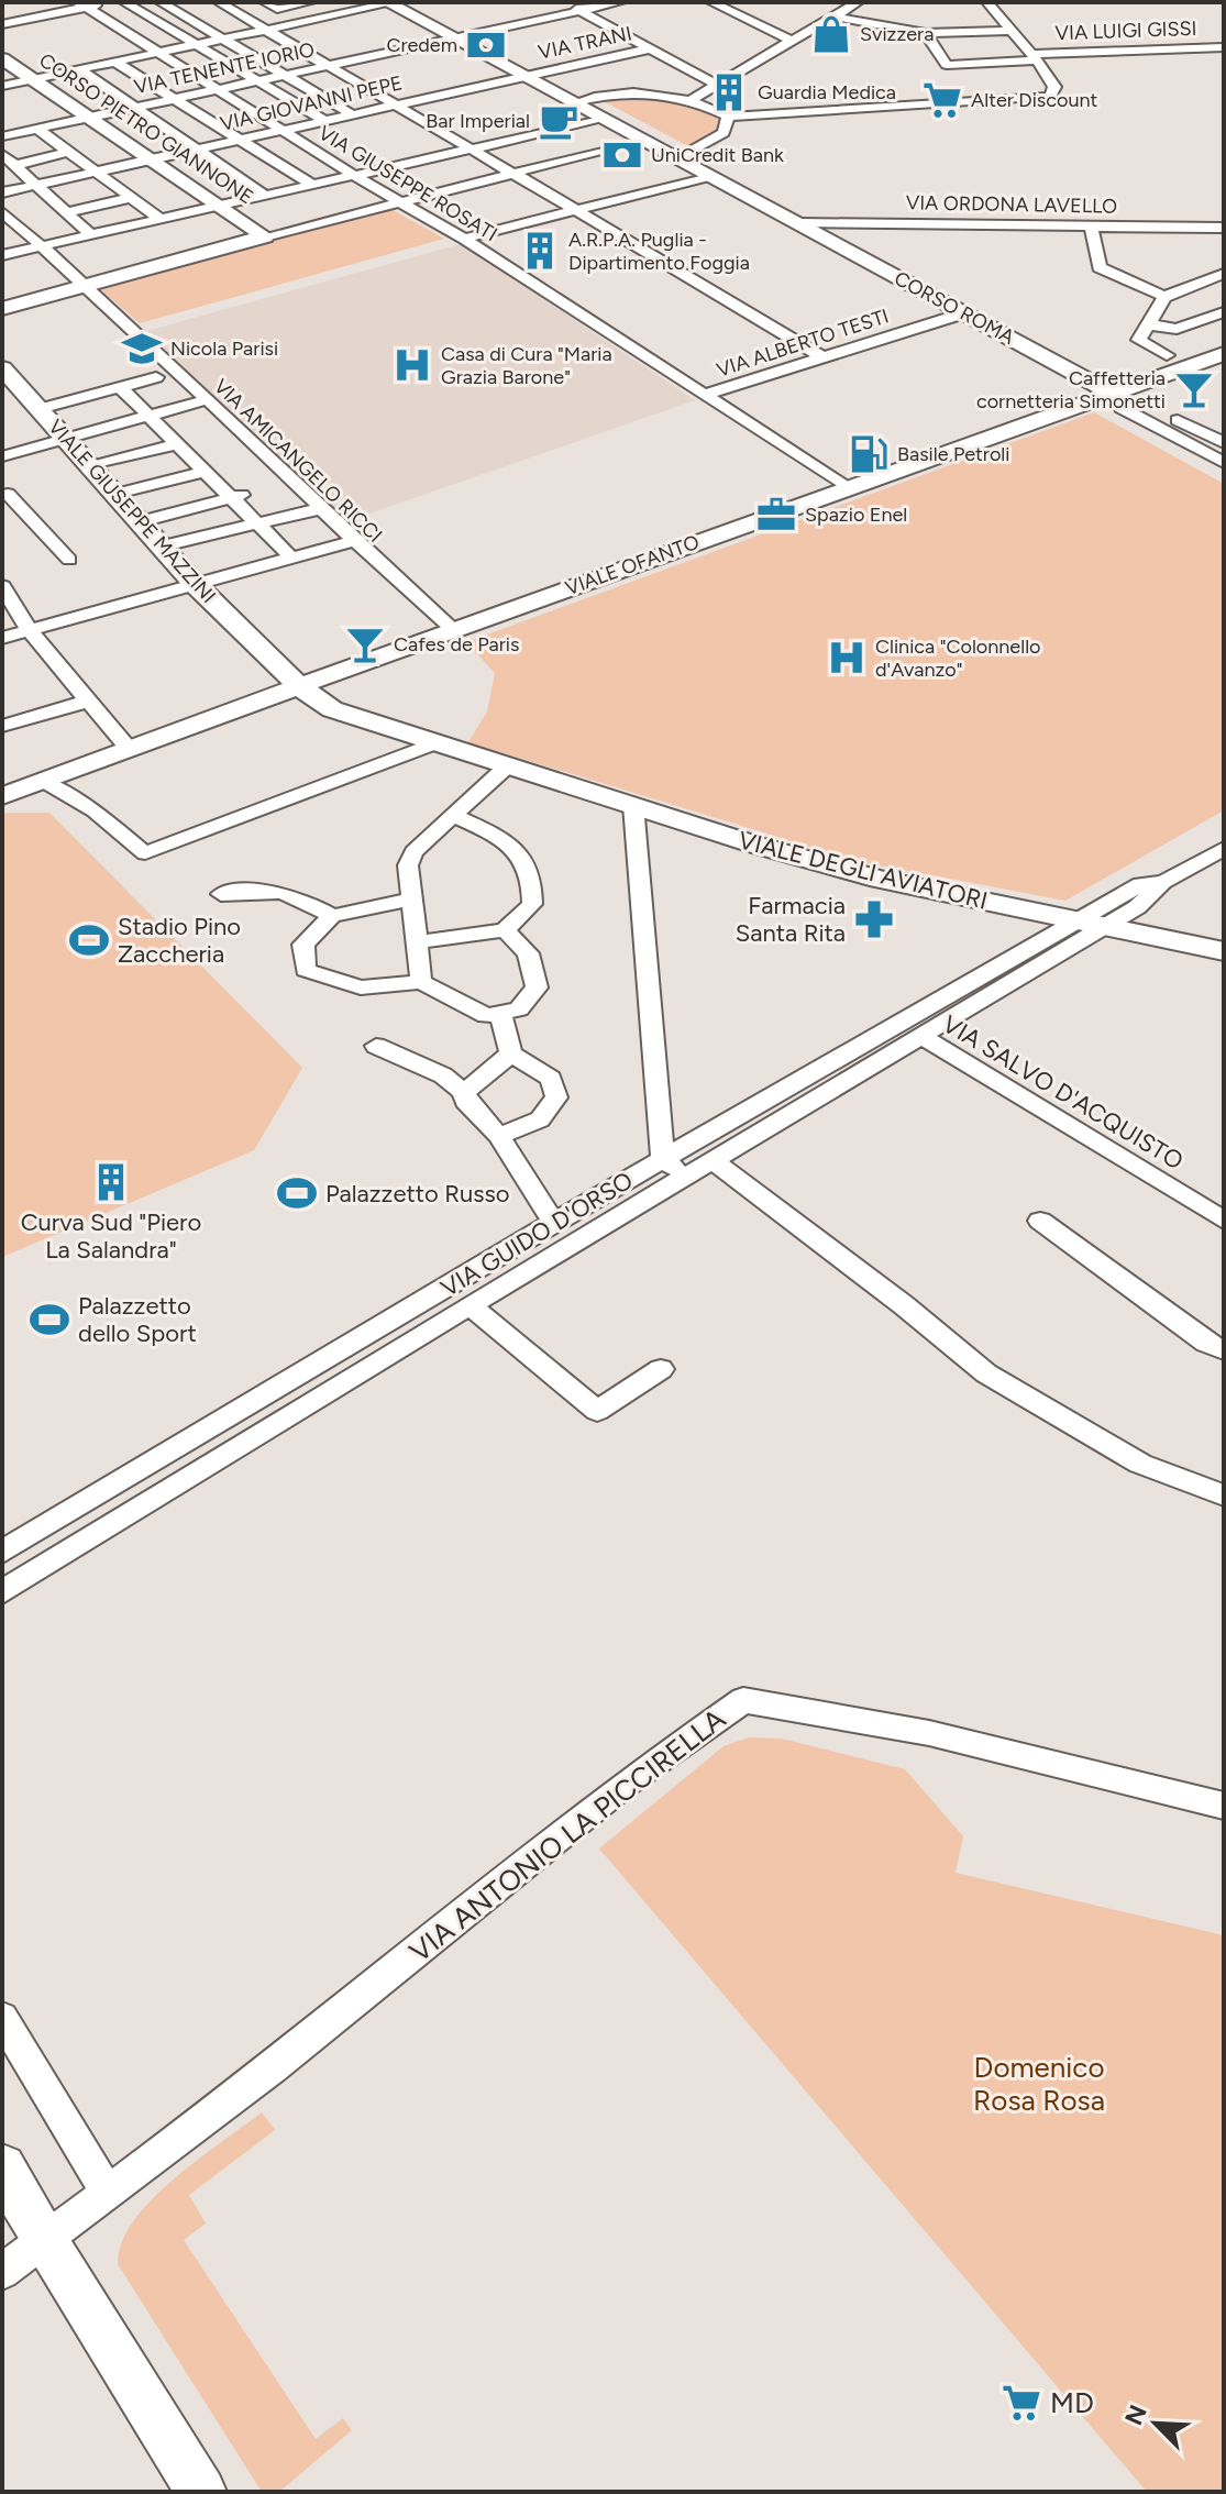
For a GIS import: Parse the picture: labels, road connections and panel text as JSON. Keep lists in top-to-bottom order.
{
  "streets": {
    "street": [
      "VIA LUIGI GISSI",
      "VIA TRANI",
      "VIA TENENTE IORIO",
      "VIA GIOVANNI PEPE",
      "CORSO PIETRO GIANNONE",
      "VIA GIUSEPPE ROSATI",
      "VIA ORDONA LAVELLO",
      "CORSO ROMA",
      "VIA ALBERTO TESTI",
      "VIA AMICANGELO RICCI",
      "VIALE GIUSEPPE MAZZINI",
      "VIALE OFANTO",
      "VIALE DEGLI AVIATORI",
      "VIA SALVO D'ACQUISTO",
      "VIA GUIDO D'ORSO",
      "VIA ANTONIO LA PICCIRELLA"
    ]
  },
  "crossings": [
    ["VIA TRANI", "VIA GIOVANNI PEPE"],
    ["VIA TENENTE IORIO", "CORSO PIETRO GIANNONE"],
    ["VIA TENENTE IORIO", "VIA GIUSEPPE ROSATI"],
    ["VIA GIOVANNI PEPE", "CORSO PIETRO GIANNONE"],
    ["VIA GIOVANNI PEPE", "VIA GIUSEPPE ROSATI"],
    ["VIA GIUSEPPE ROSATI", "VIA ALBERTO TESTI"],
    ["VIA GIUSEPPE ROSATI", "VIALE OFANTO"],
    ["VIA ORDONA LAVELLO", "CORSO ROMA"],
    ["CORSO ROMA", "VIA ALBERTO TESTI"],
    ["CORSO ROMA", "VIALE OFANTO"],
    ["VIA AMICANGELO RICCI", "VIALE OFANTO"],
    ["VIALE GIUSEPPE MAZZINI", "VIALE OFANTO"],
    ["VIALE GIUSEPPE MAZZINI", "VIALE DEGLI AVIATORI"],
    ["VIALE OFANTO", "VIALE DEGLI AVIATORI"],
    ["VIALE DEGLI AVIATORI", "VIA GUIDO D'ORSO"],
    ["VIA SALVO D'ACQUISTO", "VIA GUIDO D'ORSO"]
  ],
  "parks": ["Domenico Rosa Rosa"],
  "places": {
    "shop": ["Svizzera"],
    "bank": ["Credem", "UniCredit Bank"],
    "building": ["Guardia Medica", "A.R.P.A. Puglia - Dipartimento Foggia", "Curva Sud \"Piero La Salandra\""],
    "supermarket": ["Alter Discount", "MD"],
    "cafe": ["Bar Imperial"],
    "school or university": ["Nicola Parisi"],
    "hospital": ["Casa di Cura \"Maria Grazia Barone\"", "Clinica \"Colonnello d'Avanzo\""],
    "bar": ["Caffetteria cornetteria Simonetti", "Cafes de Paris"],
    "fuel station": ["Basile Petroli"],
    "office": ["Spazio Enel"],
    "pharmacy": ["Farmacia Santa Rita"],
    "sports": ["Stadio Pino Zaccheria", "Palazzetto Russo", "Palazzetto dello Sport"]
  },
  "north": "top left"
}
